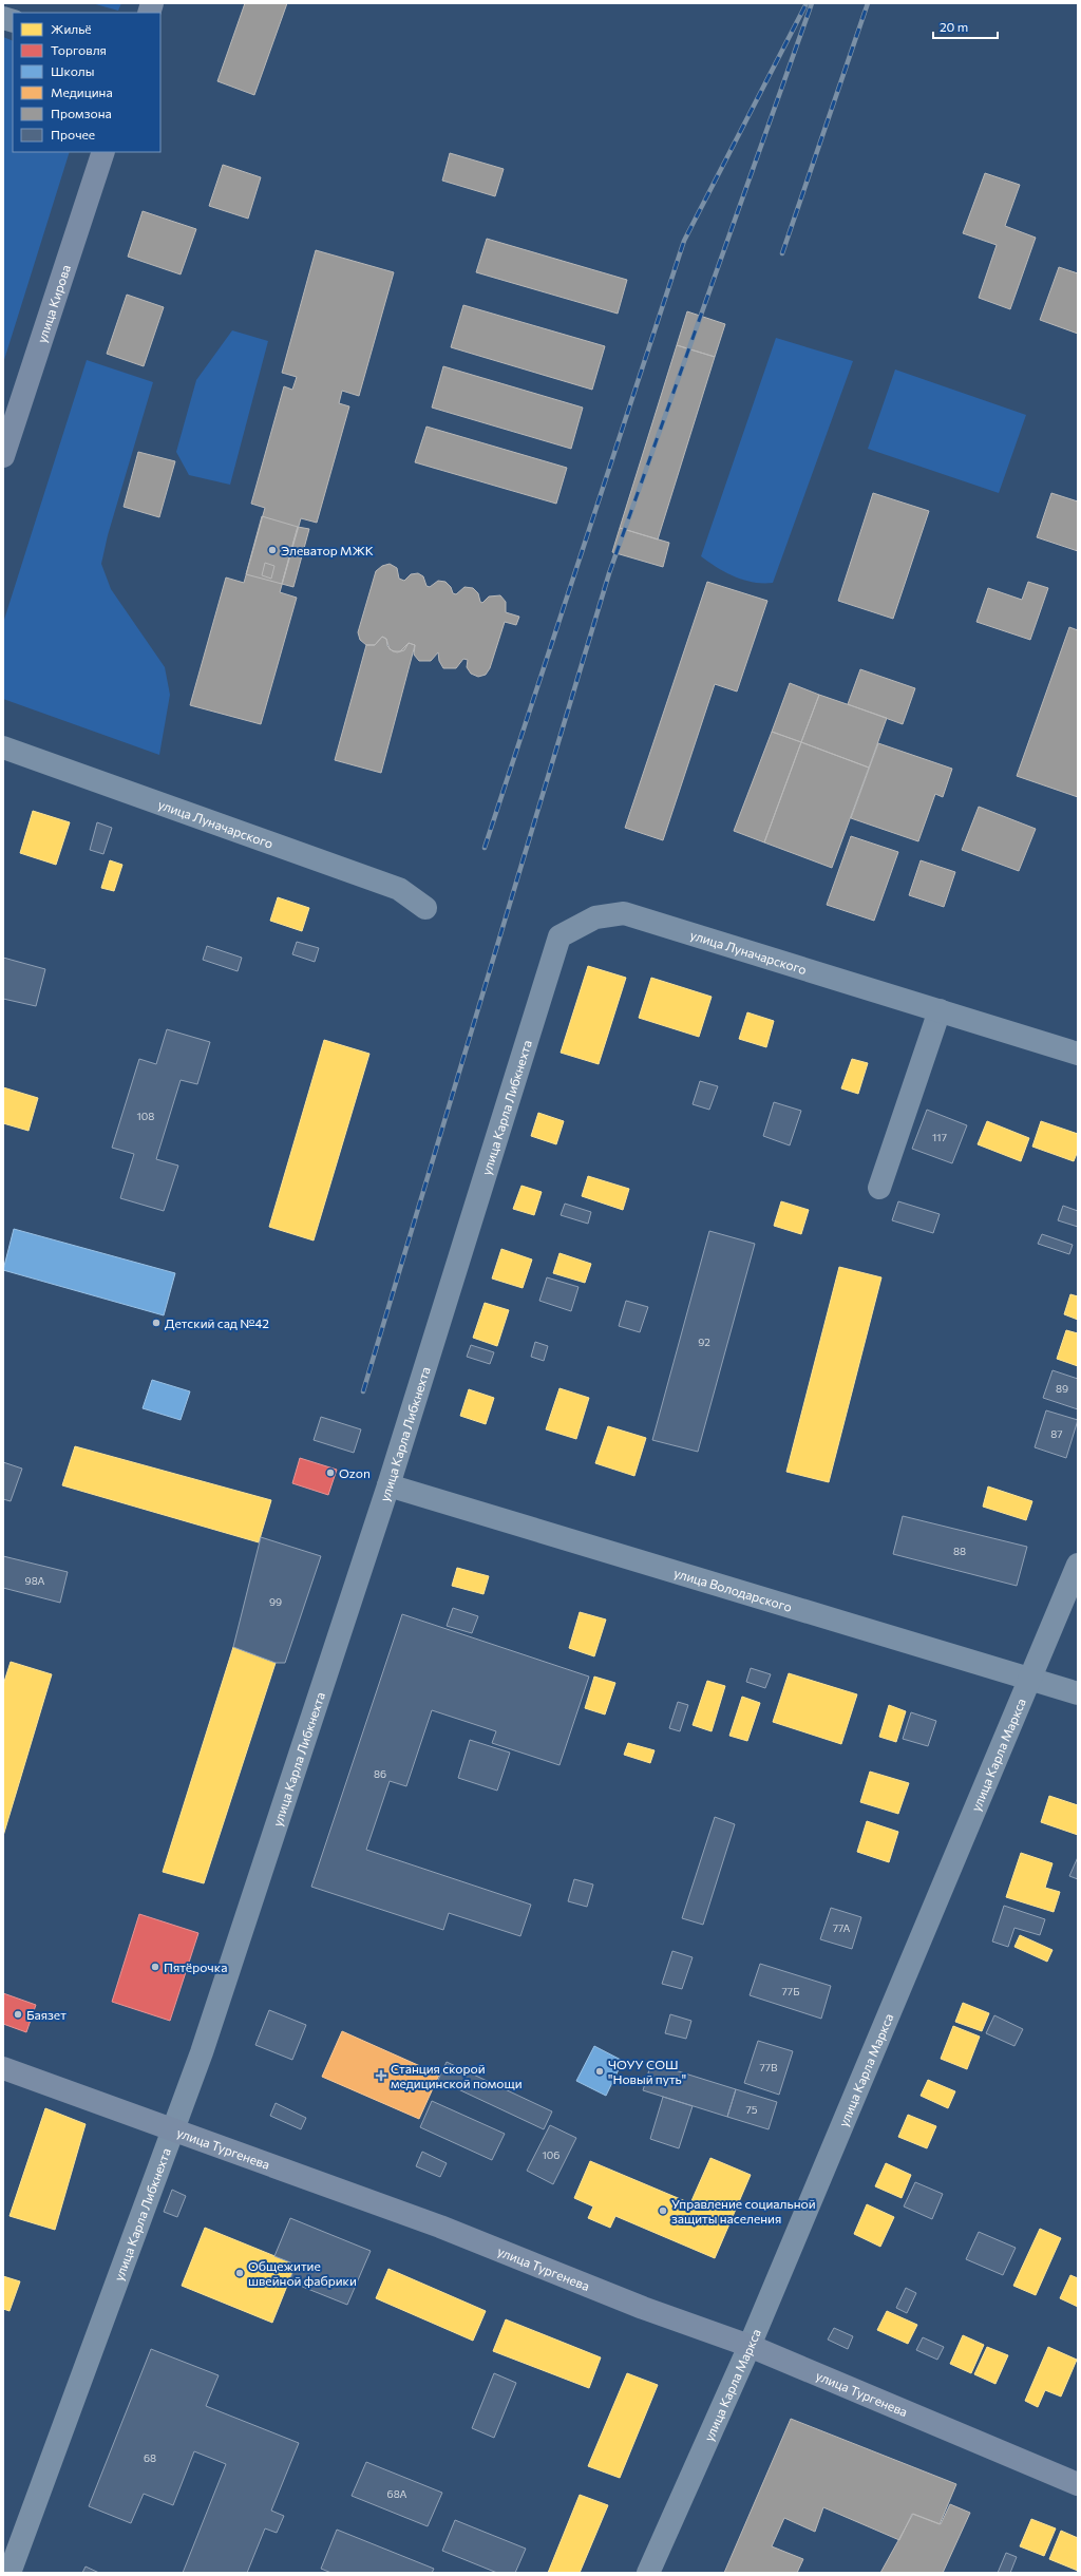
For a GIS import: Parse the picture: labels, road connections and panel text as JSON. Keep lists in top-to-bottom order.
{
  "streets": {
    "main road": ["улица Кирова", "улица Тургенева"],
    "street": [
      "улица Луначарского",
      "улица Карла Либкнехта",
      "улица Володарского",
      "улица Карла Маркса"
    ]
  },
  "crossings": [
    ["улица Луначарского", "улица Карла Либкнехта"],
    ["улица Карла Либкнехта", "улица Володарского"],
    ["улица Карла Либкнехта", "улица Тургенева"],
    ["улица Володарского", "улица Карла Маркса"],
    ["улица Карла Маркса", "улица Тургенева"]
  ],
  "places": {
    "other": [
      "Элеватор МЖК",
      "Детский сад №42",
      "Ozon",
      "Пятёрочка",
      "Баязет",
      "ЧОУУ СОШ \"Новый путь\"",
      "Управление социальной защиты населения",
      "Общежитие швейной фабрики"
    ],
    "health": ["Станция скорой медицинской помощи"]
  },
  "house_numbers": [
    "108",
    "117",
    "92",
    "89",
    "87",
    "88",
    "98А",
    "99",
    "86",
    "77А",
    "77Б",
    "77В",
    "75",
    "106",
    "68",
    "68А"
  ],
  "legend": [
    "Жильё",
    "Торговля",
    "Школы",
    "Медицина",
    "Промзона",
    "Прочее"
  ],
  "scale_bar": "20 m"
}
